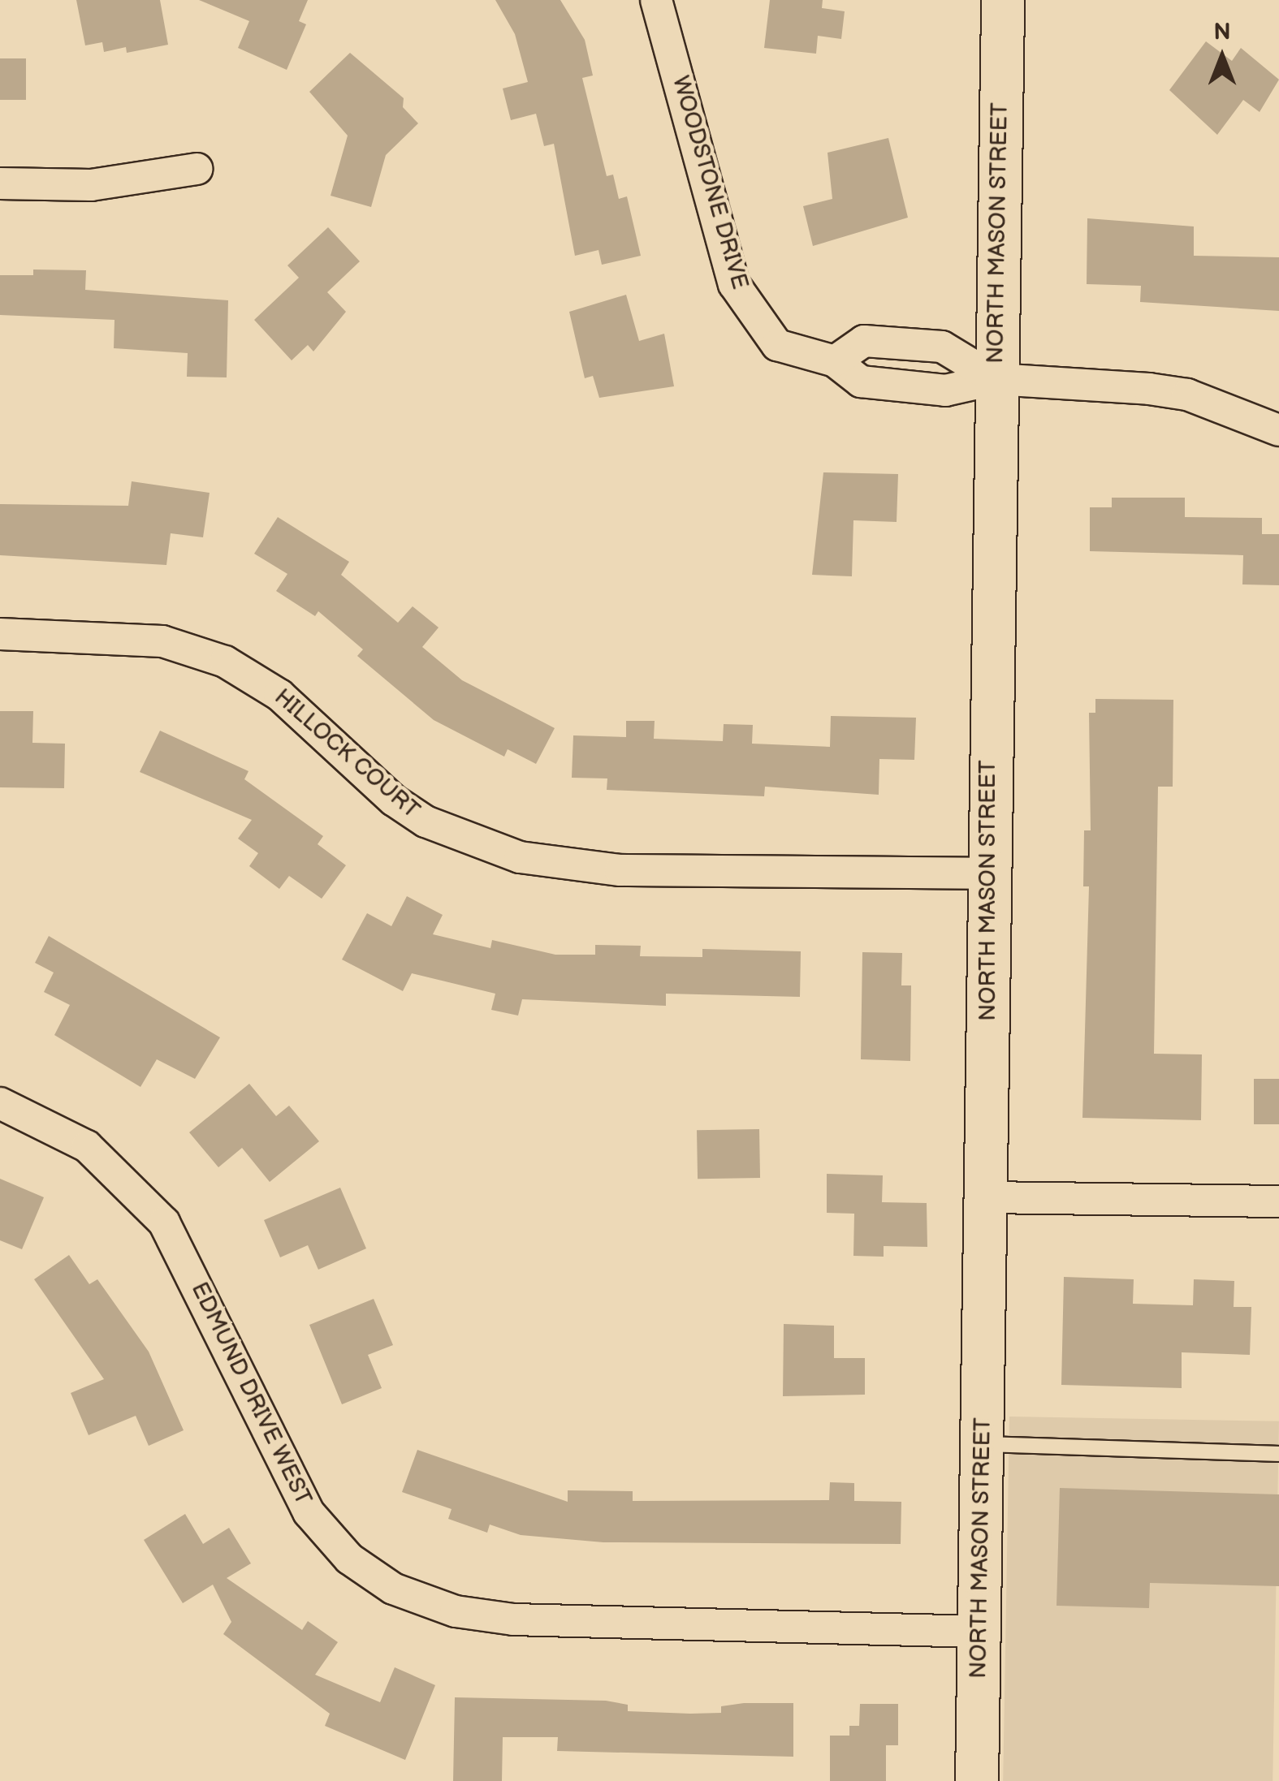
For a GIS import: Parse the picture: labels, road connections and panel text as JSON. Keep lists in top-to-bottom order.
{
  "streets": {
    "street": [
      "WOODSTONE DRIVE",
      "NORTH MASON STREET",
      "HILLOCK COURT",
      "EDMUND DRIVE WEST"
    ]
  },
  "crossings": [
    ["WOODSTONE DRIVE", "NORTH MASON STREET"],
    ["NORTH MASON STREET", "HILLOCK COURT"],
    ["NORTH MASON STREET", "EDMUND DRIVE WEST"]
  ],
  "north": "top"
}
